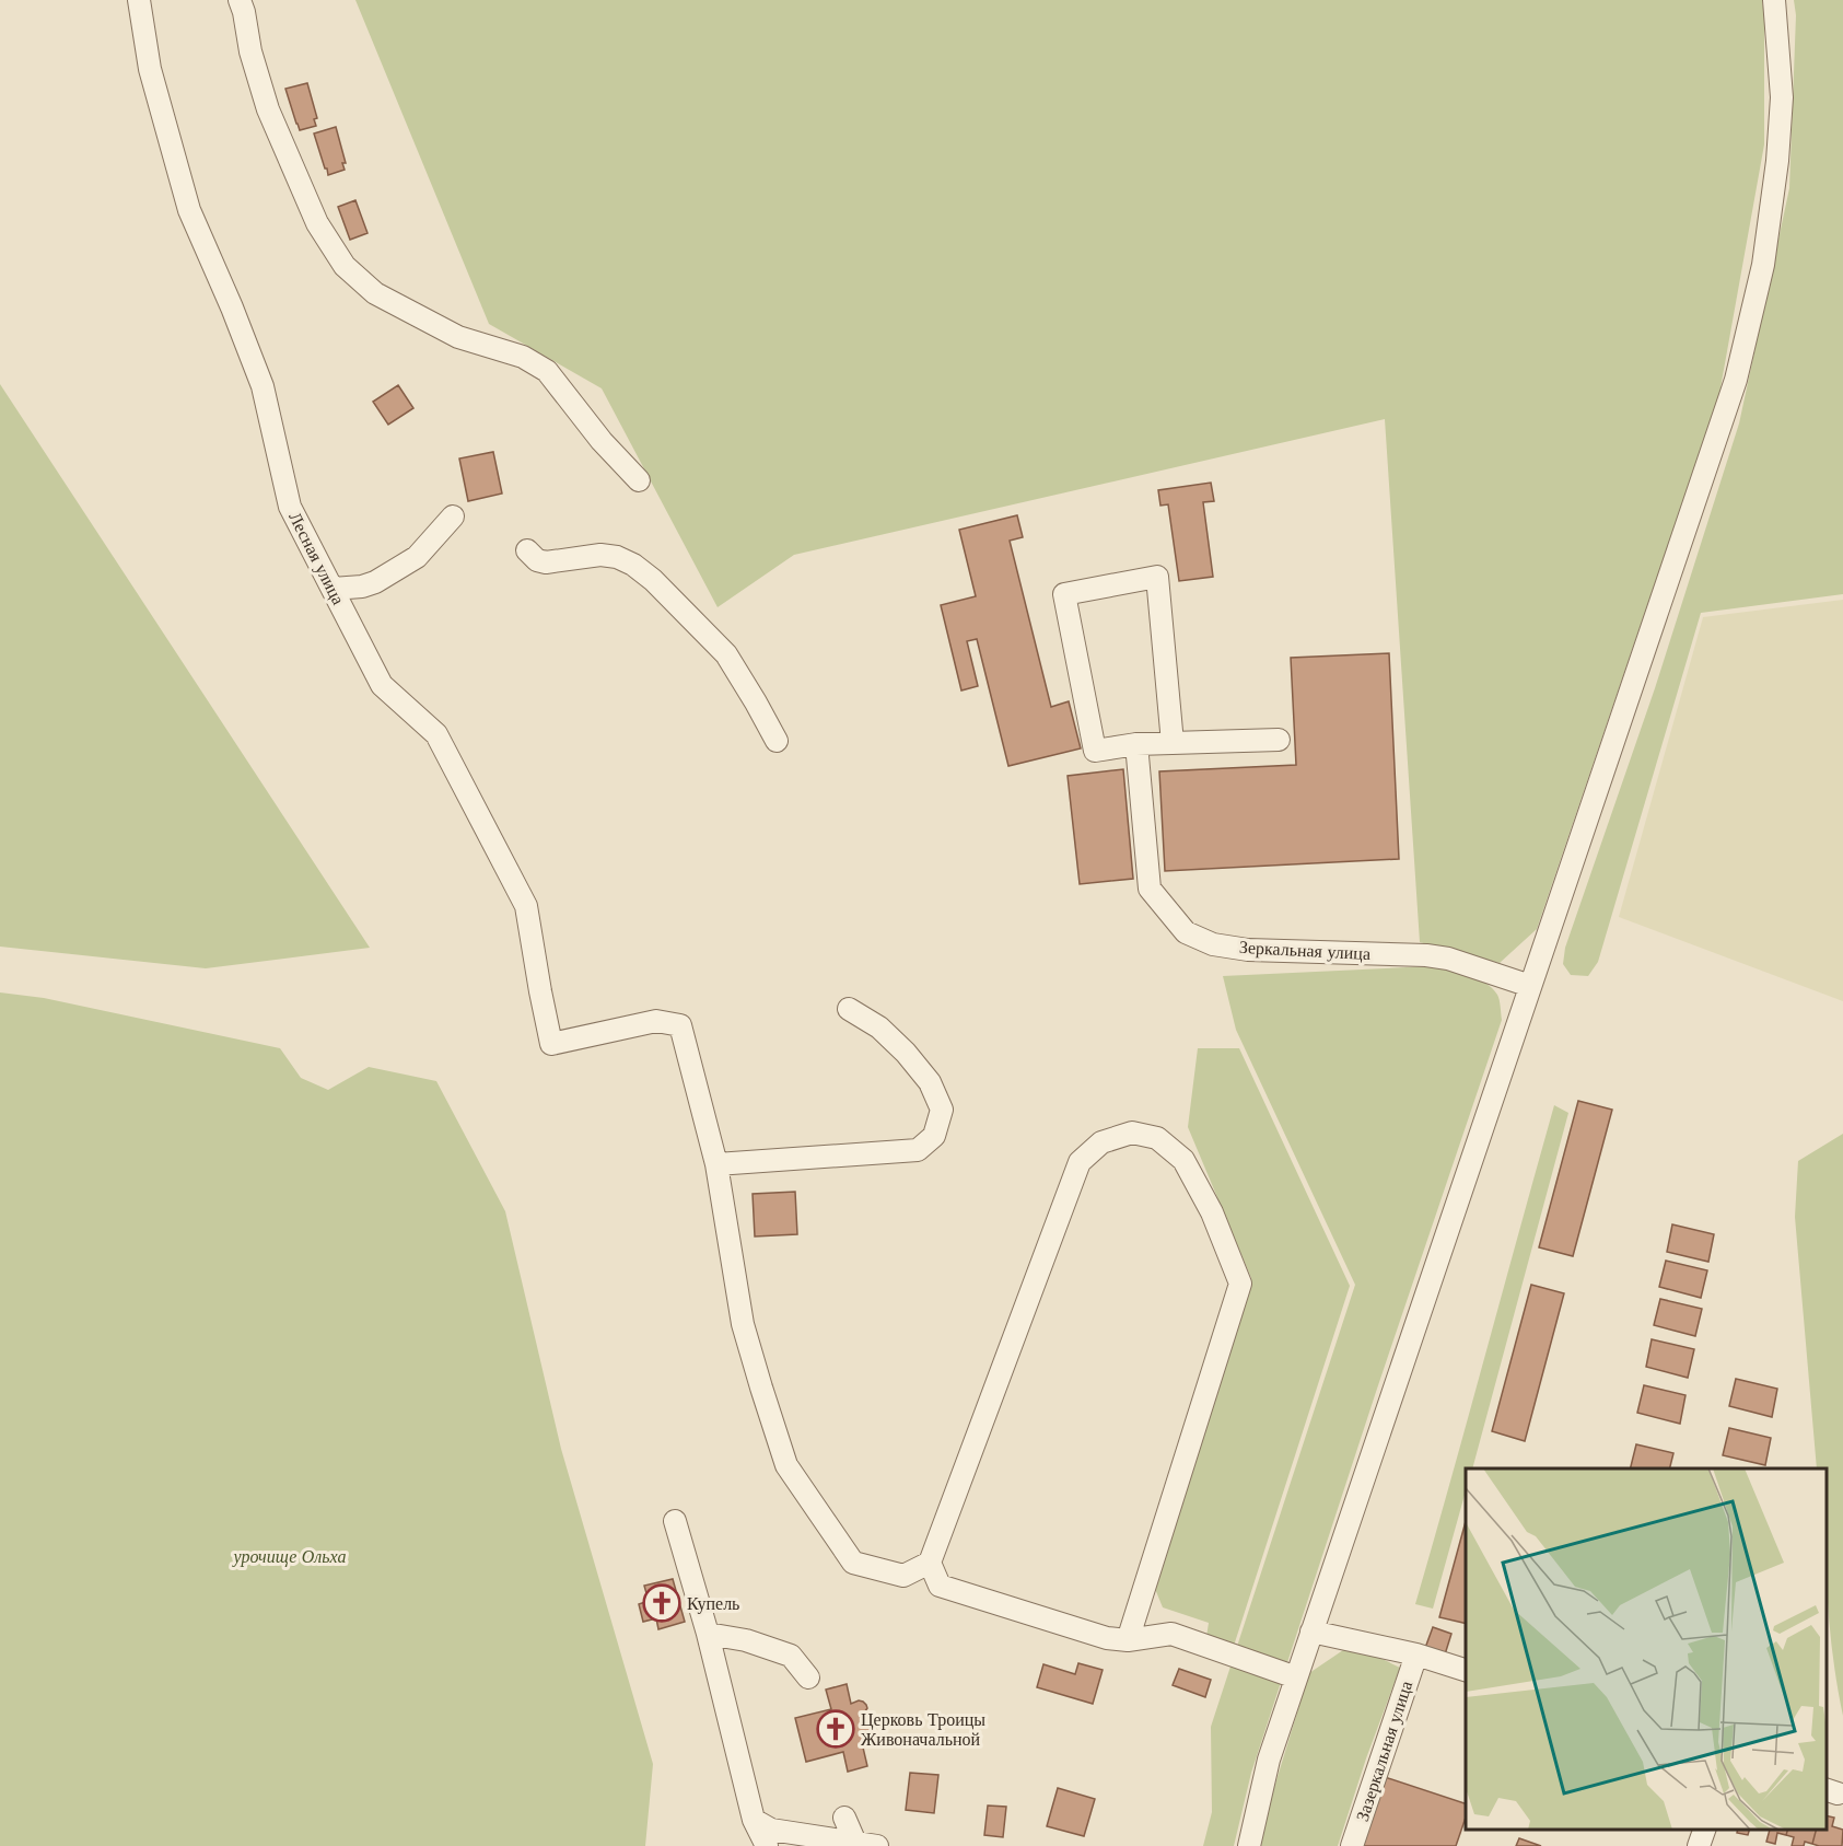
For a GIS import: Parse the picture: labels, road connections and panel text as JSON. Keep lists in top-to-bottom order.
{
  "streets": {
    "street": ["Лесная улица", "Зеркальная улица", "Зазеркальная улица"]
  },
  "parks": ["урочище Ольха"],
  "places": {
    "church": ["Купель", "Церковь Троицы Живоначальной"]
  }
}
